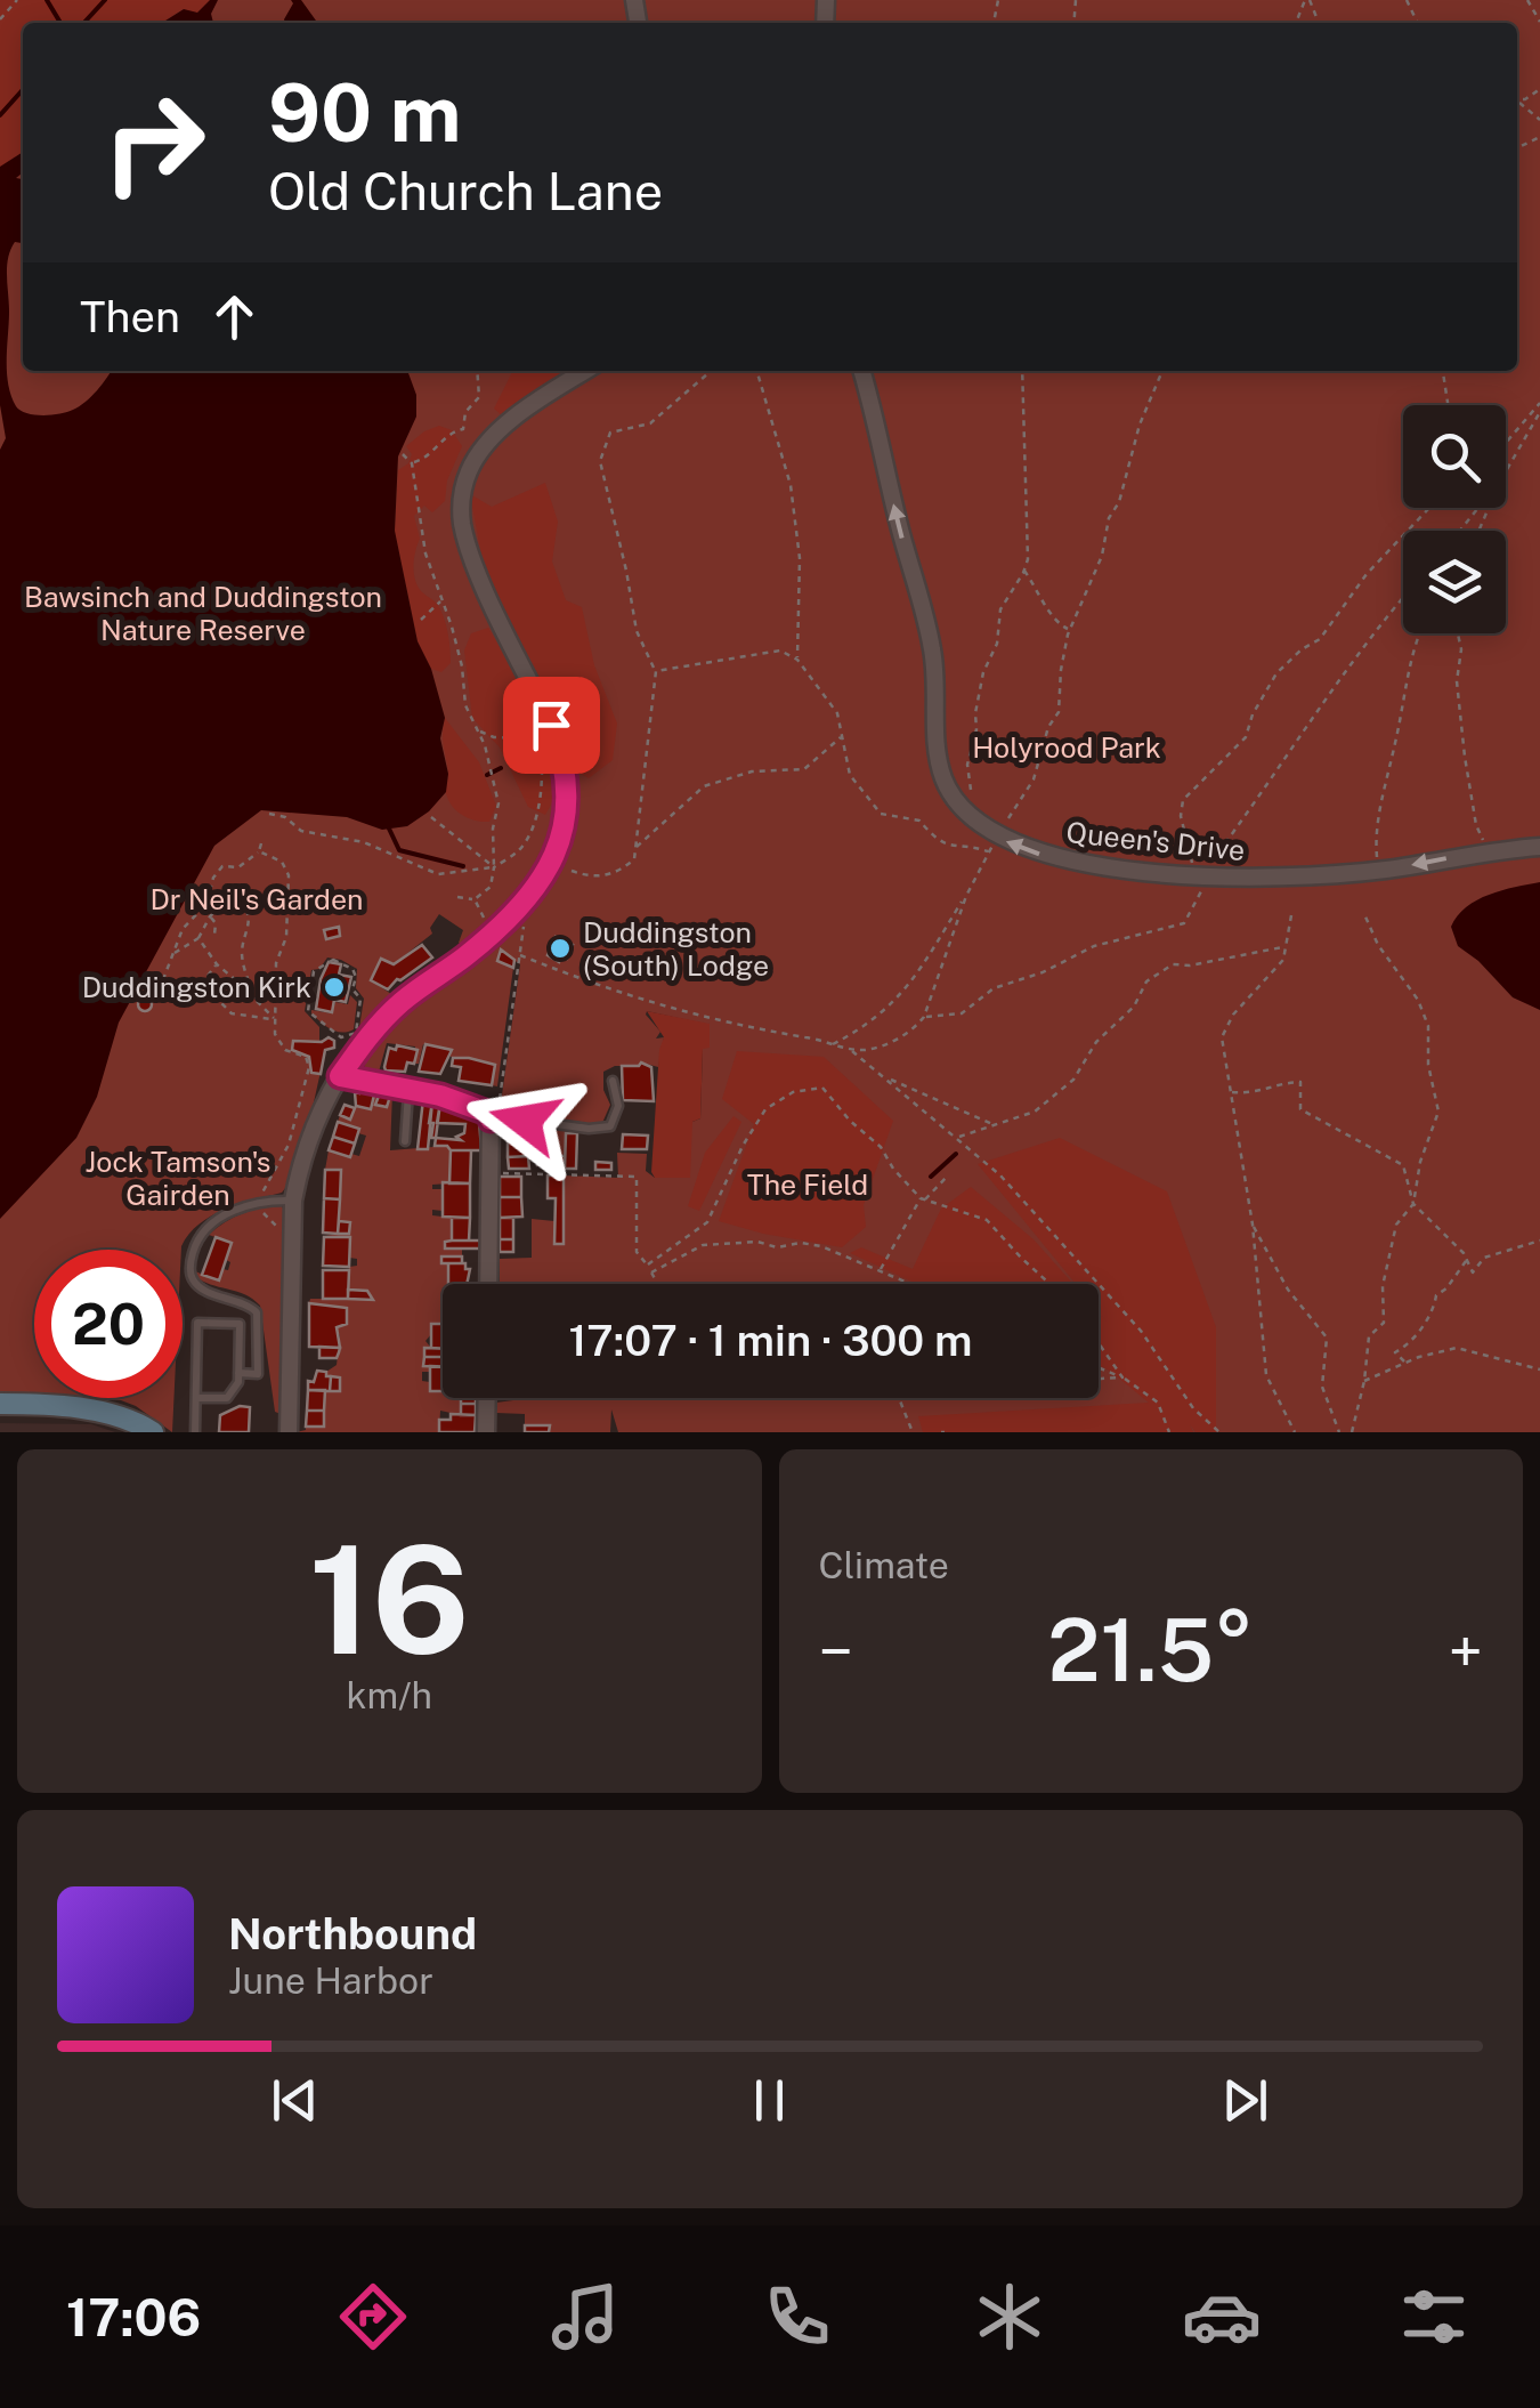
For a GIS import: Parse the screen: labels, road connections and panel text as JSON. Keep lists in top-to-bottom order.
{
  "streets": {
    "street": ["Queen's Drive"]
  },
  "parks": [
    "Bawsinch and Duddingston Nature Reserve",
    "Holyrood Park",
    "Dr Neil's Garden",
    "Jock Tamson's Gairden",
    "The Field"
  ],
  "places": ["Duddingston (South) Lodge", "Duddingston Kirk"],
  "page": {
    "turn": ["90 m", "Old Church Lane"],
    "then": "Then",
    "limit": "20",
    "trip": "17:07 · 1 min · 300 m",
    "tile": [
      ["16", "km/h"],
      "Climate"
    ],
    "heat": ["−", "21.5°", "+"],
    "song": ["Northbound", "June Harbor"],
    "tabs": "17:06"
  }
}
